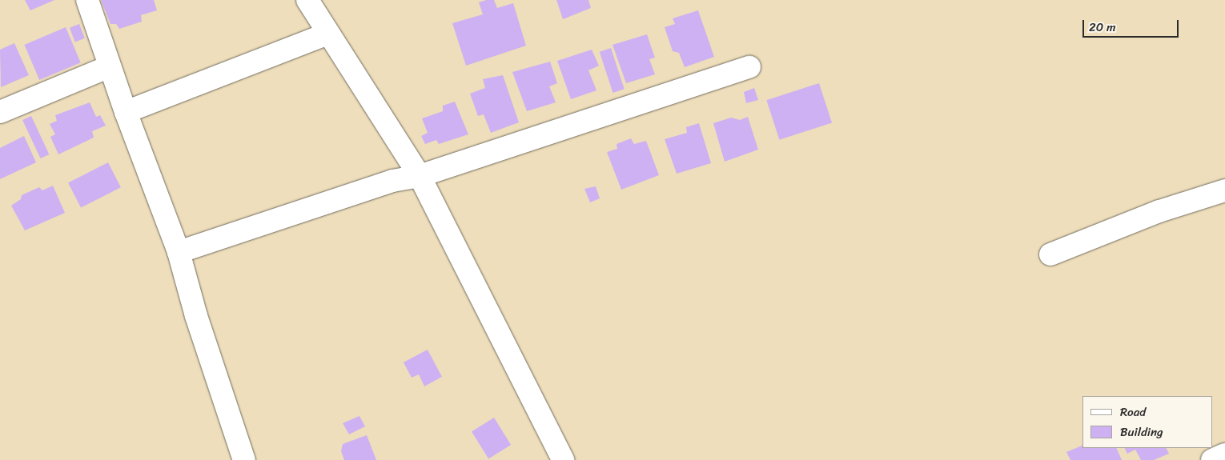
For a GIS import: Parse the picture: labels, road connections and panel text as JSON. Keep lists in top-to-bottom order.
{
  "legend": ["Road", "Building"],
  "scale_bar": "20 m"
}
